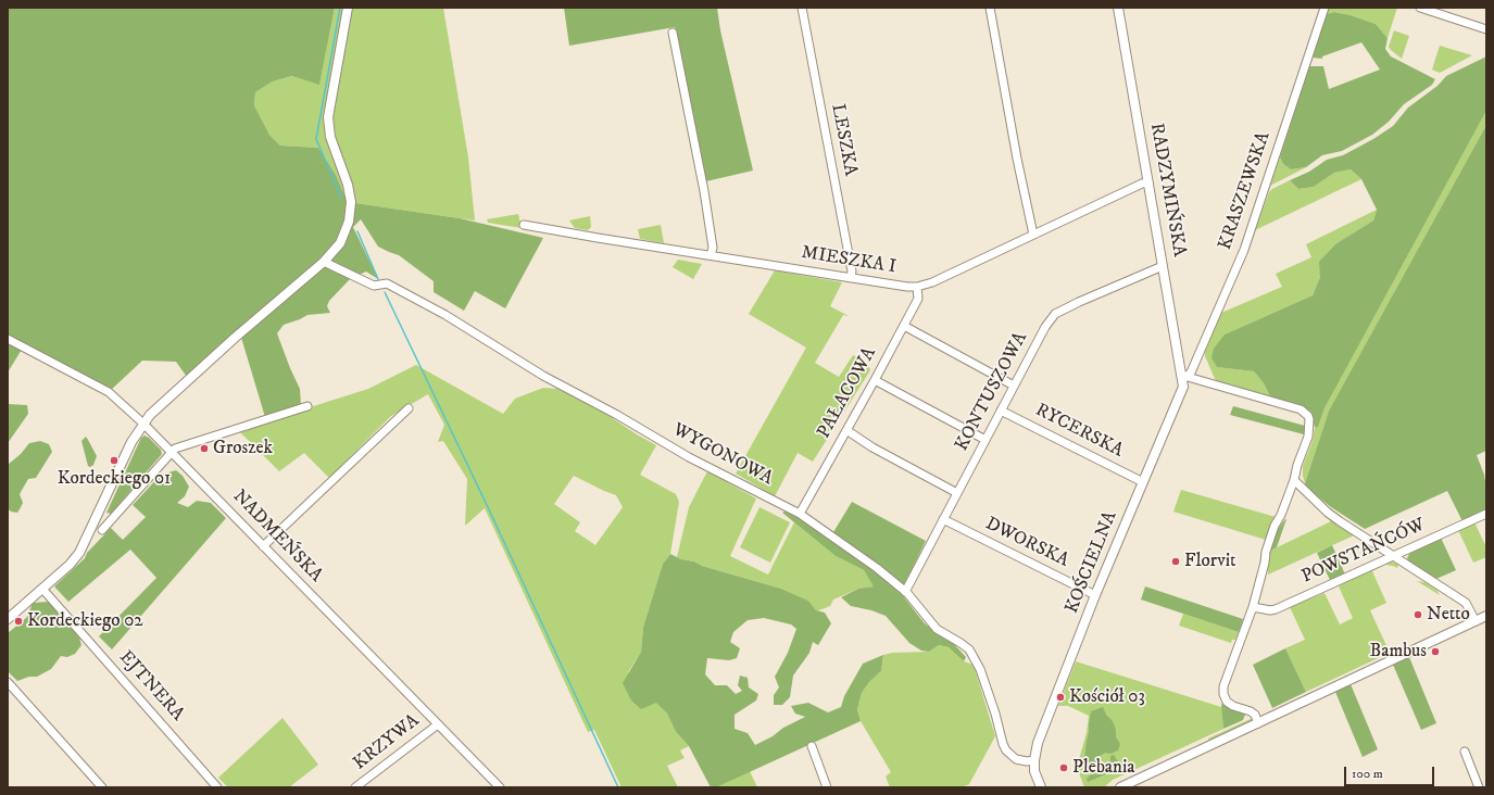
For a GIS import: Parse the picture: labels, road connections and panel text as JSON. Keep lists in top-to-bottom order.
{
  "streets": {
    "street": [
      "LESZKA",
      "RADZYMIŃSKA",
      "KRASZEWSKA",
      "MIESZKA I",
      "KONTUSZOWA",
      "PAŁACOWA",
      "RYCERSKA",
      "WYGONOWA",
      "NADMEŃSKA",
      "DWORSKA",
      "POWSTAŃCÓW",
      "KOŚCIELNA",
      "EJTNERA",
      "KRZYWA"
    ]
  },
  "crossings": [
    ["LESZKA", "MIESZKA I"],
    ["RADZYMIŃSKA", "KRASZEWSKA"],
    ["RADZYMIŃSKA", "MIESZKA I"],
    ["RADZYMIŃSKA", "KONTUSZOWA"],
    ["RADZYMIŃSKA", "KOŚCIELNA"],
    ["KRASZEWSKA", "KOŚCIELNA"],
    ["MIESZKA I", "PAŁACOWA"],
    ["KONTUSZOWA", "RYCERSKA"],
    ["KONTUSZOWA", "WYGONOWA"],
    ["KONTUSZOWA", "DWORSKA"],
    ["PAŁACOWA", "WYGONOWA"],
    ["RYCERSKA", "KOŚCIELNA"],
    ["WYGONOWA", "KOŚCIELNA"],
    ["NADMEŃSKA", "KRZYWA"],
    ["DWORSKA", "KOŚCIELNA"]
  ],
  "places": [
    "Groszek",
    "Kordeckiego 01",
    "Florvit",
    "Netto",
    "Kordeckiego 02",
    "Bambus",
    "Kościół 03",
    "Plebania"
  ],
  "scale_bar": "100 m"
}
